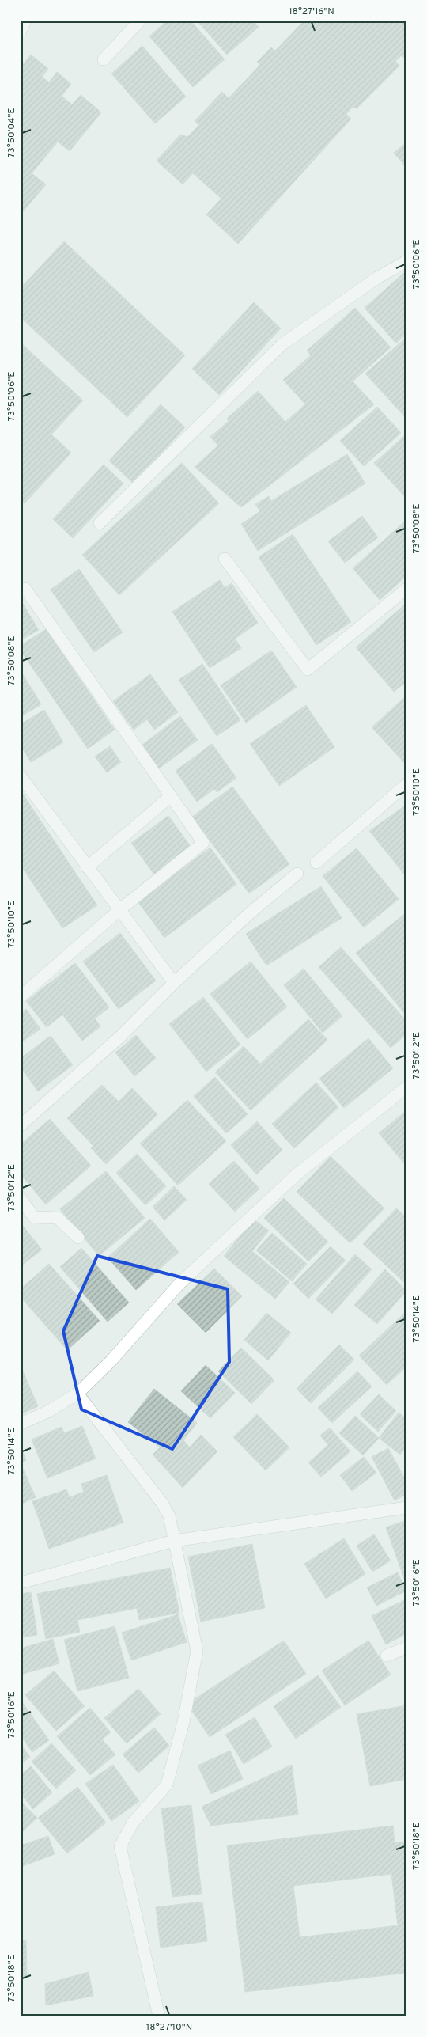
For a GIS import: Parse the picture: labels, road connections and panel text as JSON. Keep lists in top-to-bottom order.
{
  "coordinates": [
    "18°27'16\"N",
    "73°50'04\"E",
    "73°50'06\"E",
    "73°50'08\"E",
    "73°50'10\"E",
    "73°50'12\"E",
    "73°50'14\"E",
    "73°50'16\"E",
    "73°50'18\"E",
    "18°27'10\"N"
  ]
}
